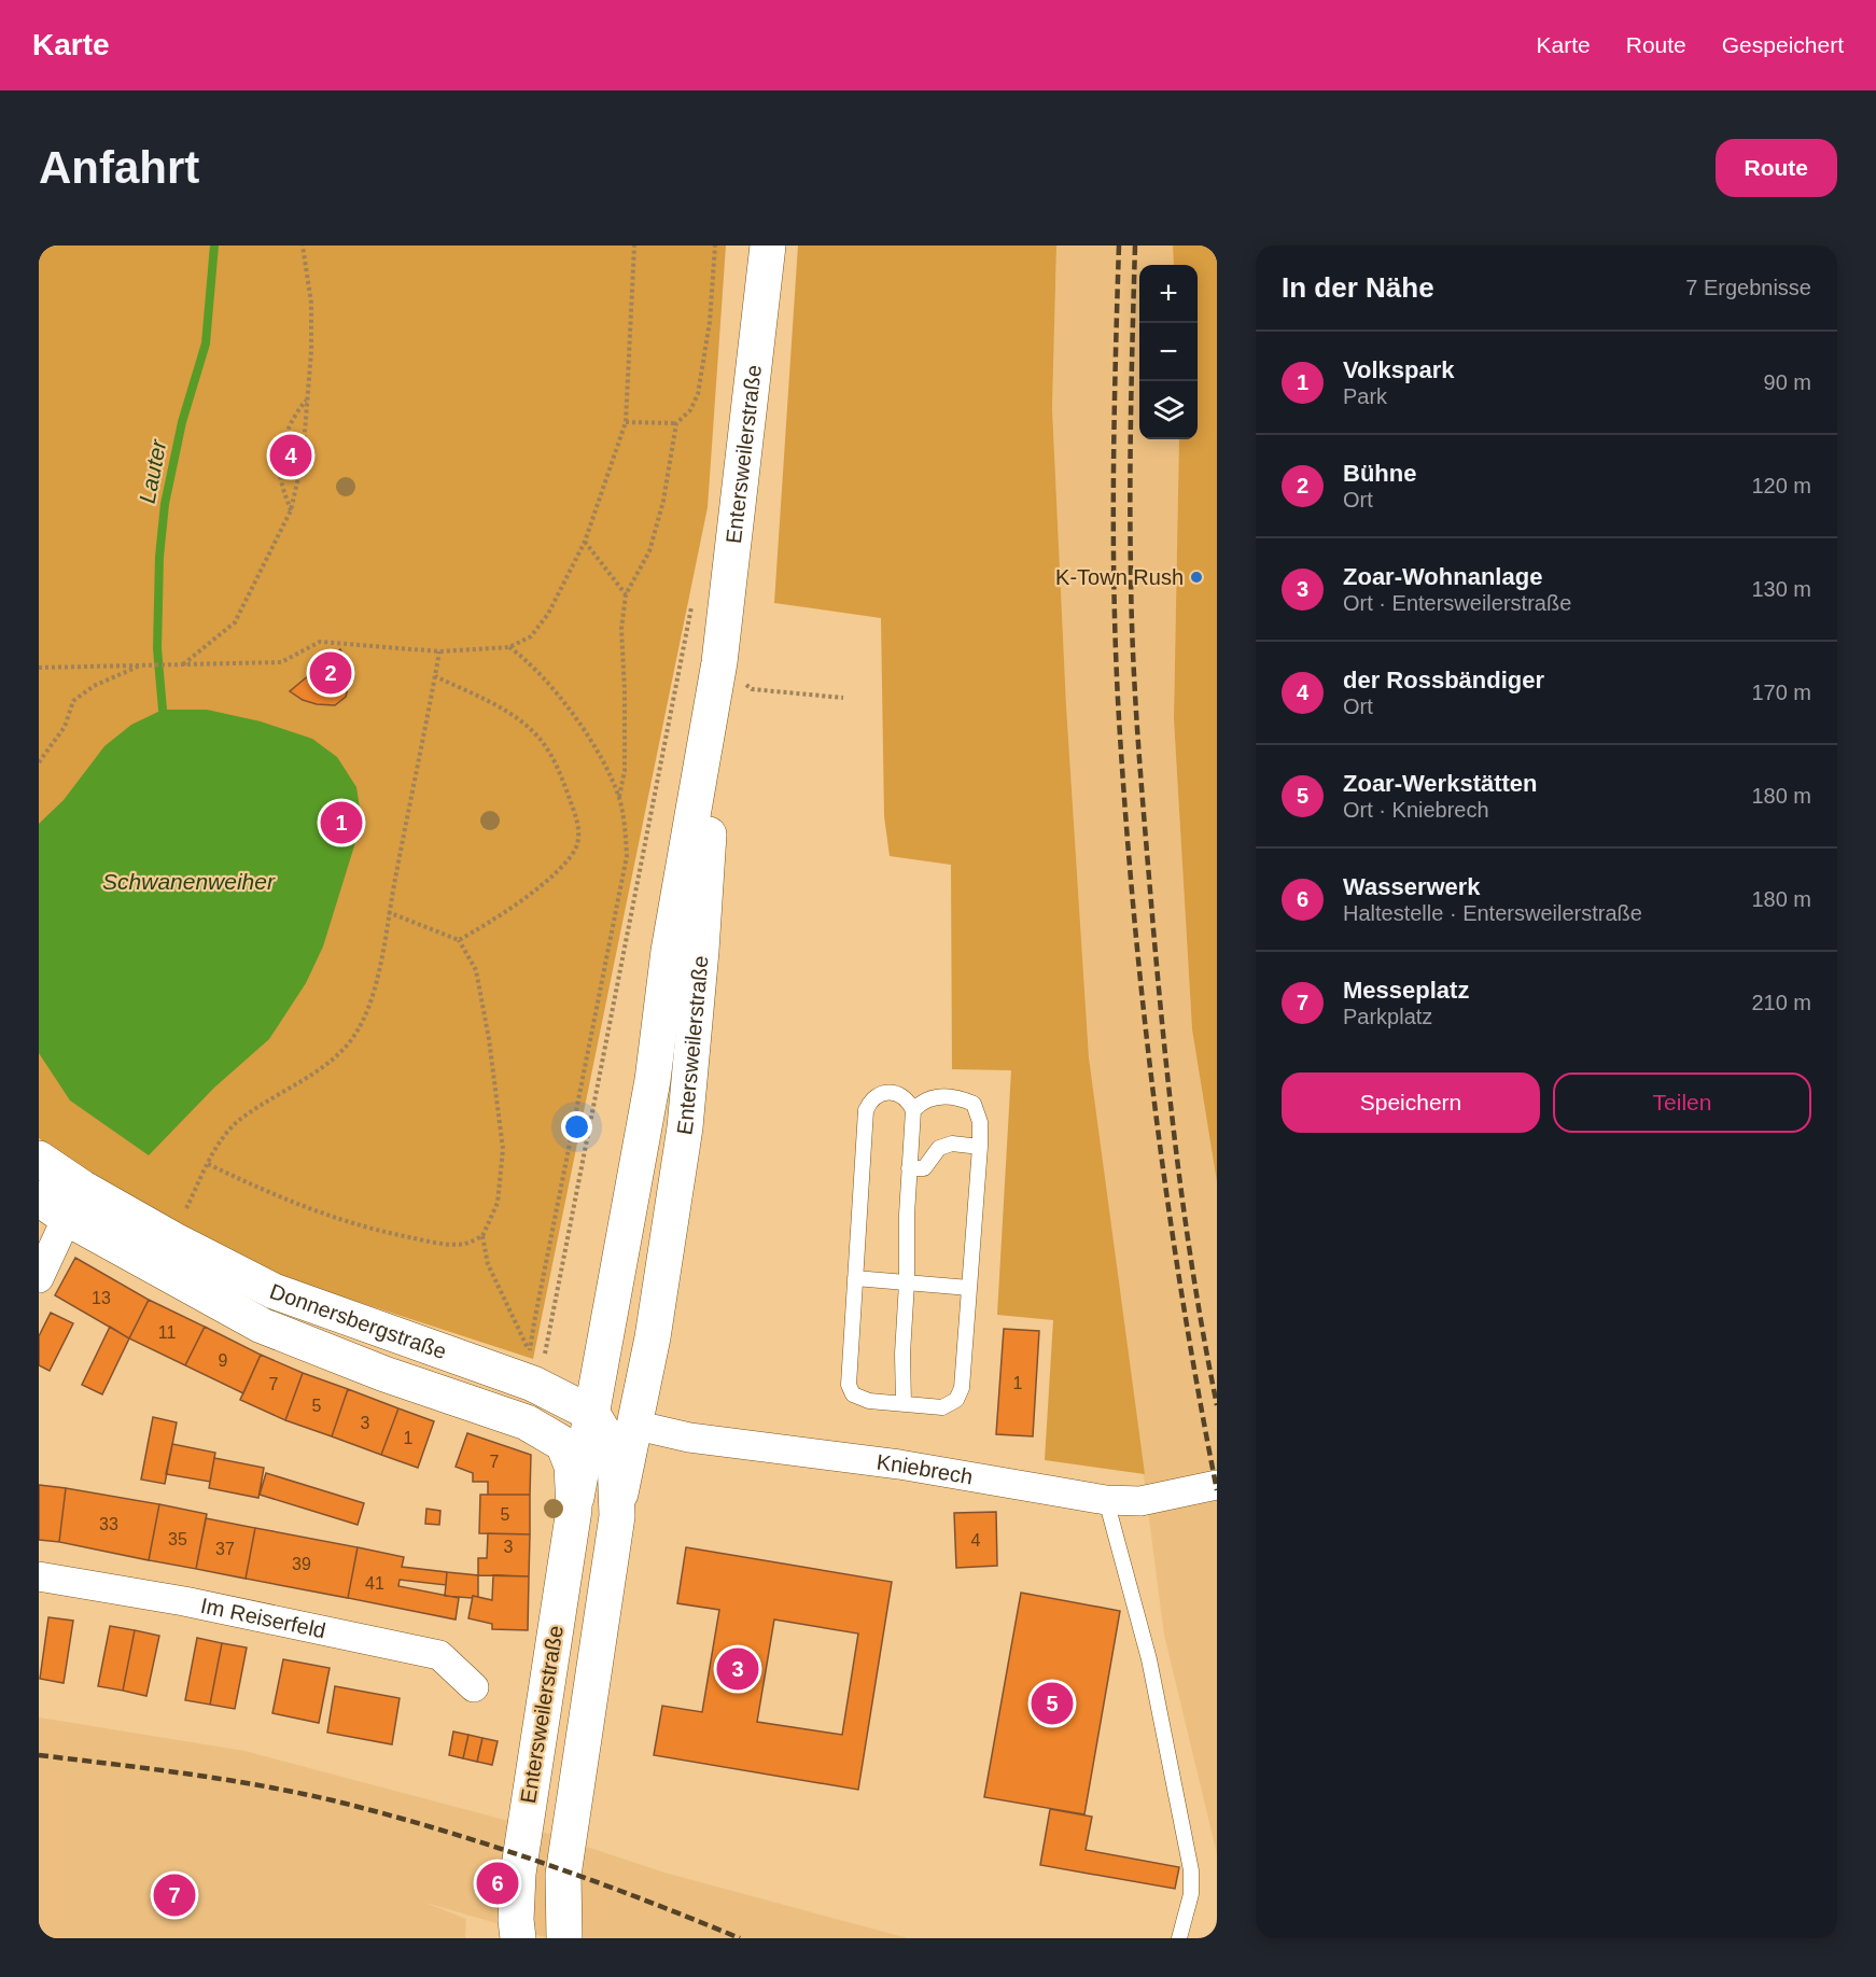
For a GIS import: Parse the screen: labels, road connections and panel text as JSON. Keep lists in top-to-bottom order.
{
  "streets": {
    "main road": ["Entersweilerstraße", "Donnersbergstraße"],
    "street": ["Kniebrech", "Im Reiserfeld"]
  },
  "crossings": [
    ["Entersweilerstraße", "Donnersbergstraße"],
    ["Entersweilerstraße", "Kniebrech"]
  ],
  "water": ["Lauter", "Schwanenweiher"],
  "places": ["K-Town Rush"],
  "house_numbers": [
    "13",
    "11",
    "9",
    "1",
    "7",
    "5",
    "3",
    "1",
    "7",
    "5",
    "33",
    "35",
    "4",
    "3",
    "37",
    "39",
    "41"
  ],
  "page": {
    "header": "Karte",
    "nav": ["Karte", "Route", "Gespeichert"],
    "buttons": [
      "Route",
      ["Speichern", "Teilen"]
    ],
    "title": "Anfahrt",
    "heading": ["In der Nähe", "7 Ergebnisse"],
    "map_buttons": ["+", "−"],
    "list": [
      {
        "mark": "1",
        "name": "Volkspark",
        "note": "Park",
        "value": "90 m"
      },
      {
        "mark": "2",
        "name": "Bühne",
        "note": "Ort",
        "value": "120 m"
      },
      {
        "mark": "3",
        "name": "Zoar-Wohnanlage",
        "note": "Ort · Entersweilerstraße",
        "value": "130 m"
      },
      {
        "mark": "4",
        "name": "der Rossbändiger",
        "note": "Ort",
        "value": "170 m"
      },
      {
        "mark": "5",
        "name": "Zoar-Werkstätten",
        "note": "Ort · Kniebrech",
        "value": "180 m"
      },
      {
        "mark": "6",
        "name": "Wasserwerk",
        "note": "Haltestelle · Entersweilerstraße",
        "value": "180 m"
      },
      {
        "mark": "7",
        "name": "Messeplatz",
        "note": "Parkplatz",
        "value": "210 m"
      }
    ],
    "pins": [
      "4",
      "2",
      "1",
      "3",
      "5",
      "6",
      "7"
    ]
  }
}
